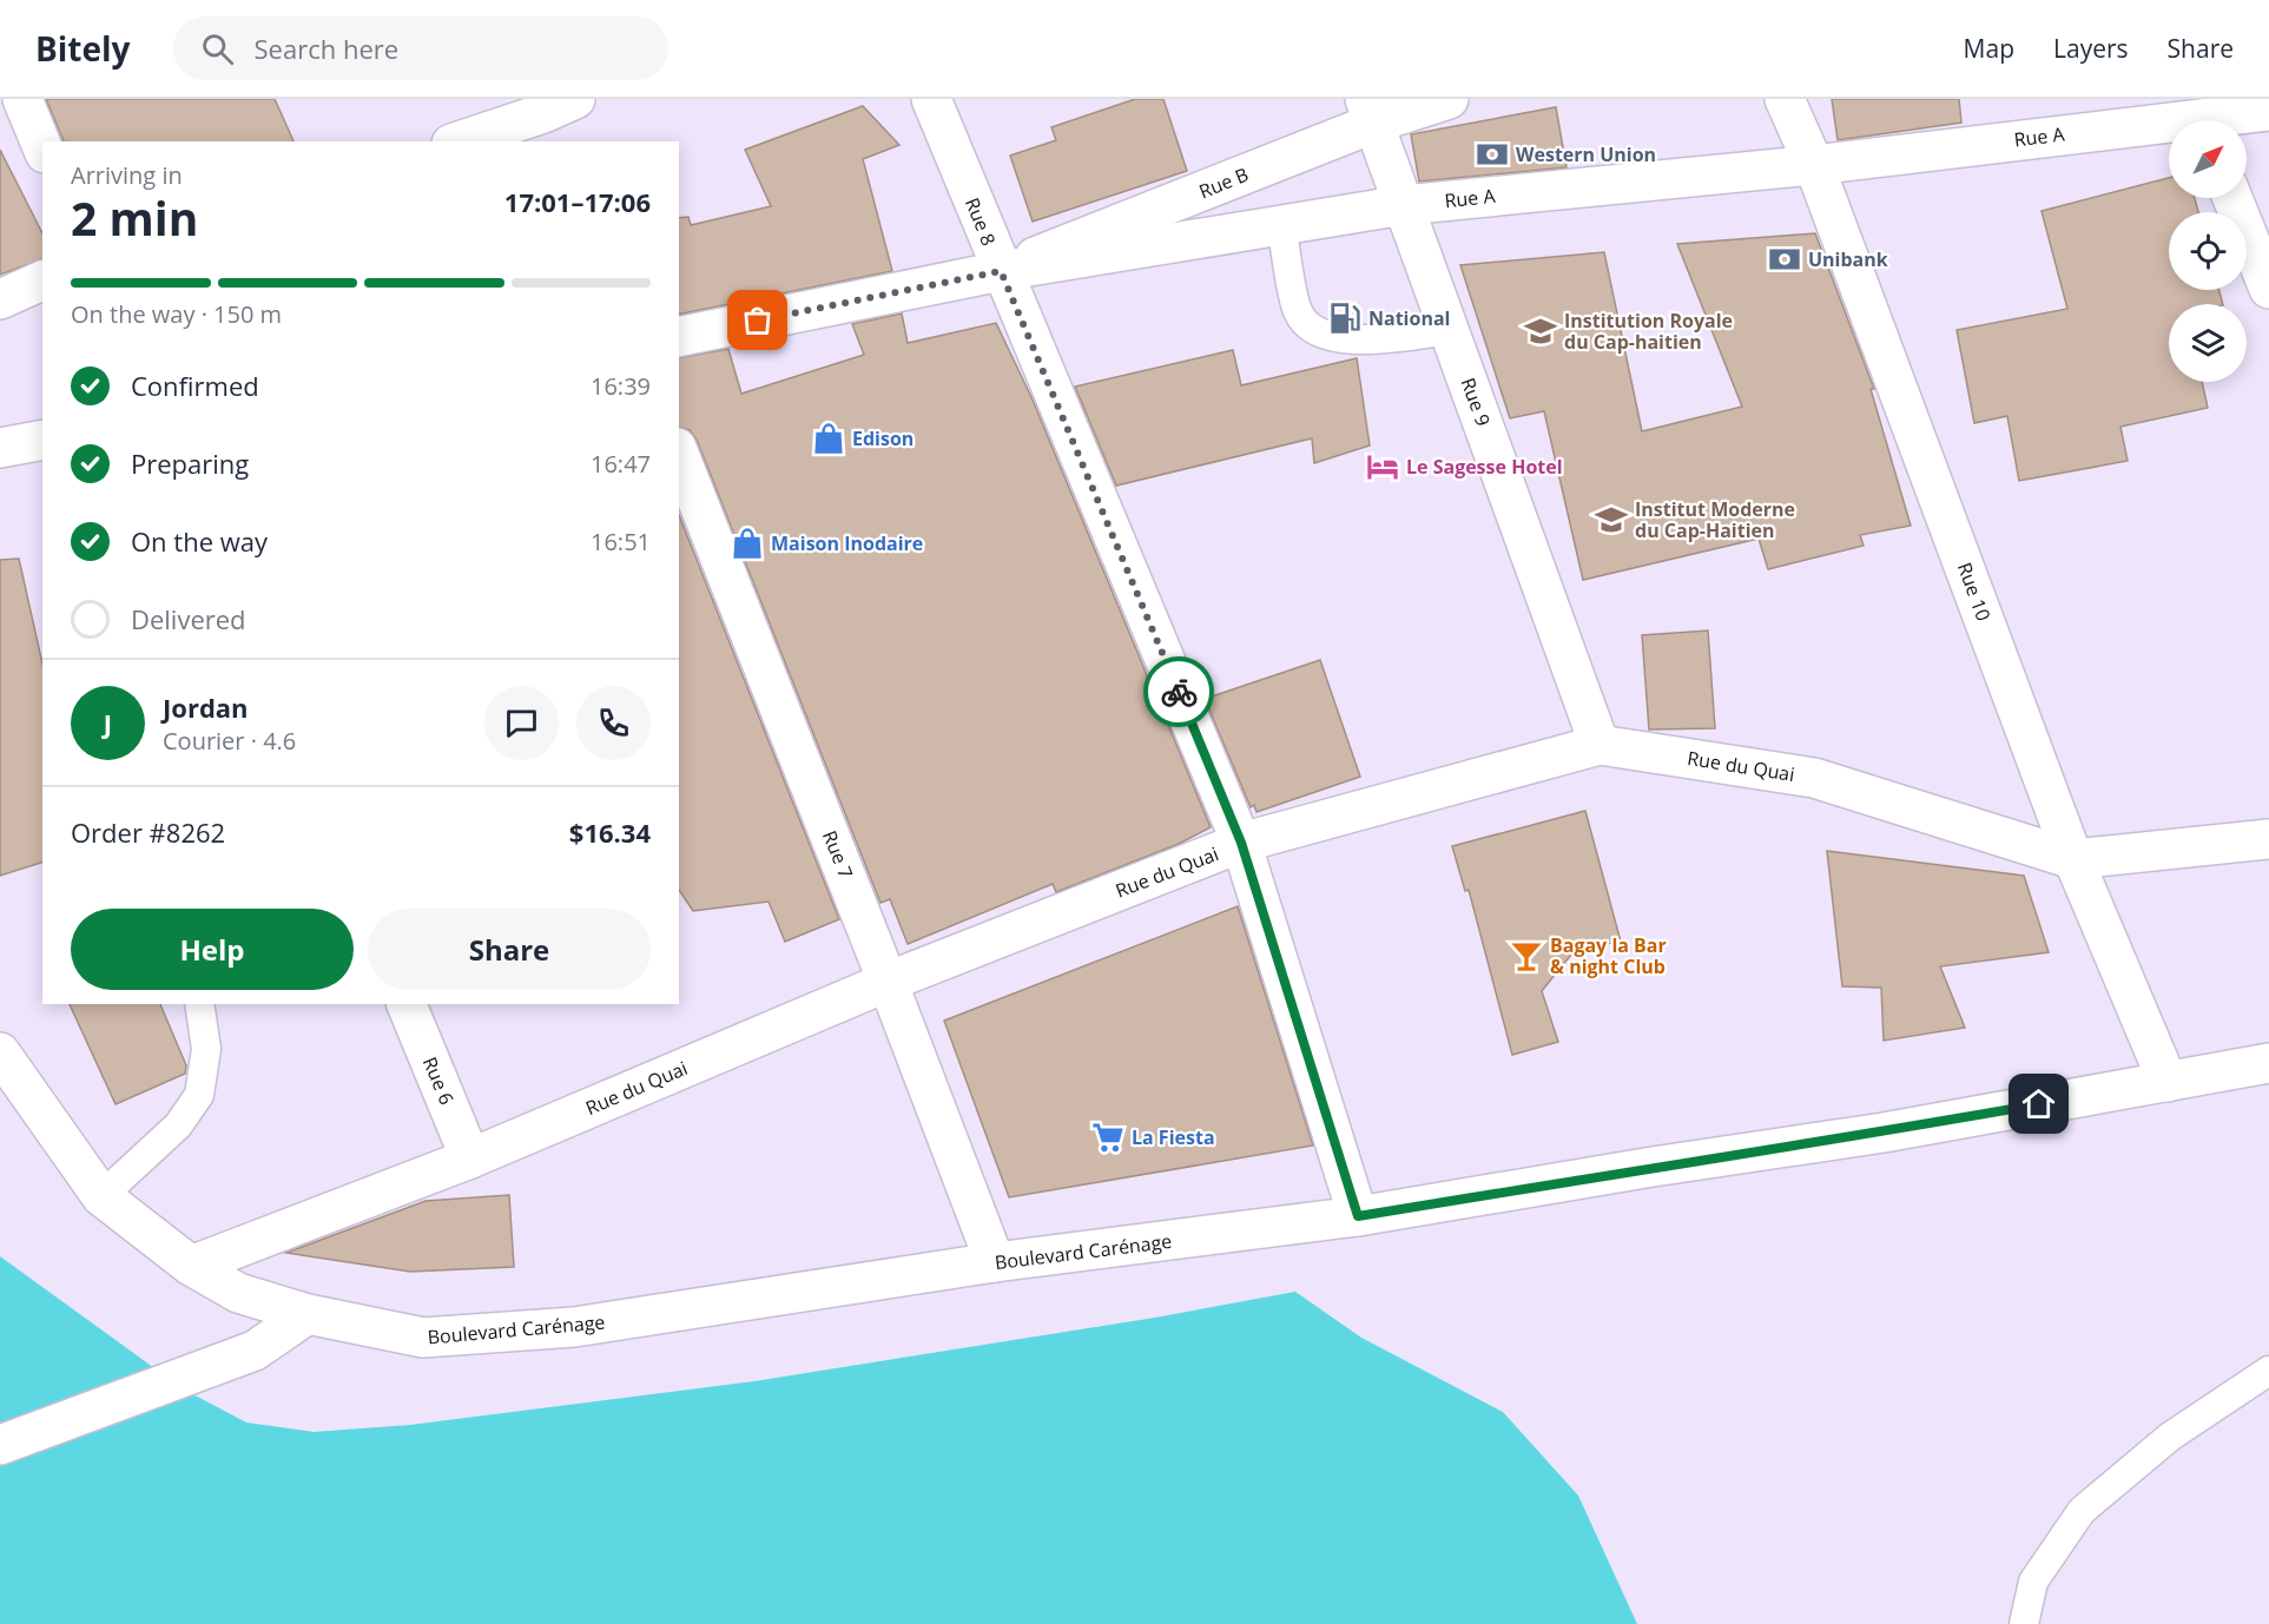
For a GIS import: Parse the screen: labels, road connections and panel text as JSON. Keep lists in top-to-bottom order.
{
  "streets": {
    "street": [
      "Rue A",
      "Rue B",
      "Rue 8",
      "Rue 9",
      "Rue 10",
      "Rue du Quai",
      "Rue 7",
      "Rue 6",
      "Boulevard Carénage"
    ]
  },
  "crossings": [
    ["Rue A", "Rue B"],
    ["Rue A", "Rue 8"],
    ["Rue A", "Rue 9"],
    ["Rue A", "Rue 10"],
    ["Rue B", "Rue 8"],
    ["Rue B", "Rue 9"],
    ["Rue 8", "Rue du Quai"],
    ["Rue 8", "Boulevard Carénage"],
    ["Rue 9", "Rue du Quai"],
    ["Rue 10", "Rue du Quai"],
    ["Rue 10", "Boulevard Carénage"],
    ["Rue du Quai", "Rue 7"],
    ["Rue du Quai", "Rue 6"],
    ["Rue du Quai", "Boulevard Carénage"],
    ["Rue 7", "Boulevard Carénage"]
  ],
  "places": {
    "bank": ["Western Union", "Unibank"],
    "fuel station": ["National"],
    "school or university": ["Institution Royale du Cap-haitien", "Institut Moderne du Cap-Haitien"],
    "shop": ["Edison", "Maison Inodaire"],
    "hotel": ["Le Sagesse Hotel"],
    "bar": ["Bagay la Bar & night Club"],
    "supermarket": ["La Fiesta"]
  },
  "north": "top right",
  "page": {
    "header": "Bitely",
    "search": "Search here",
    "nav": ["Map", "Layers", "Share"],
    "heading": ["2 min", "Arriving in", "17:01–17:06"],
    "panel": [
      "Jordan",
      "Courier · 4.6",
      "Order #8262",
      "$16.34"
    ],
    "bar": "On the way · 150 m",
    "list": [
      ["Confirmed", "16:39"],
      ["Preparing", "16:47"],
      ["On the way", "16:51"],
      "Delivered"
    ],
    "round": "J",
    "buttons": ["Help", "Share"]
  }
}
